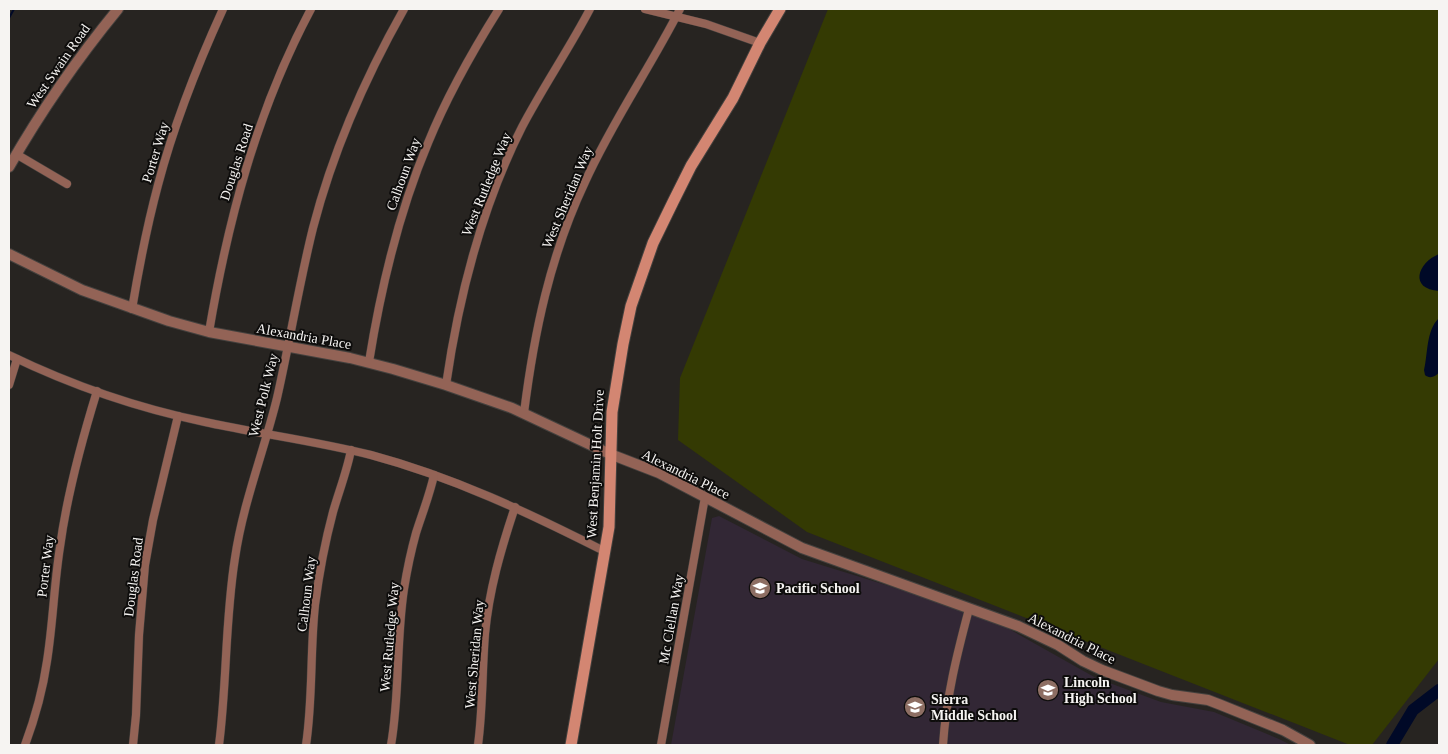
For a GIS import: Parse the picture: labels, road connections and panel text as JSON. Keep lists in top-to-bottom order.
{
  "streets": {
    "main road": ["West Benjamin Holt Drive"],
    "street": [
      "West Swain Road",
      "Porter Way",
      "Douglas Road",
      "Calhoun Way",
      "West Rutledge Way",
      "West Sheridan Way",
      "Alexandria Place",
      "West Polk Way",
      "Mc Clellan Way"
    ]
  },
  "crossings": [
    ["Porter Way", "Alexandria Place"],
    ["Douglas Road", "Alexandria Place"],
    ["Calhoun Way", "Alexandria Place"],
    ["West Rutledge Way", "Alexandria Place"],
    ["West Sheridan Way", "Alexandria Place"],
    ["Alexandria Place", "West Polk Way"],
    ["Alexandria Place", "West Benjamin Holt Drive"],
    ["Alexandria Place", "Mc Clellan Way"]
  ],
  "places": {
    "school or university": ["Pacific School", "Lincoln High School", "Sierra Middle School"]
  }
}
